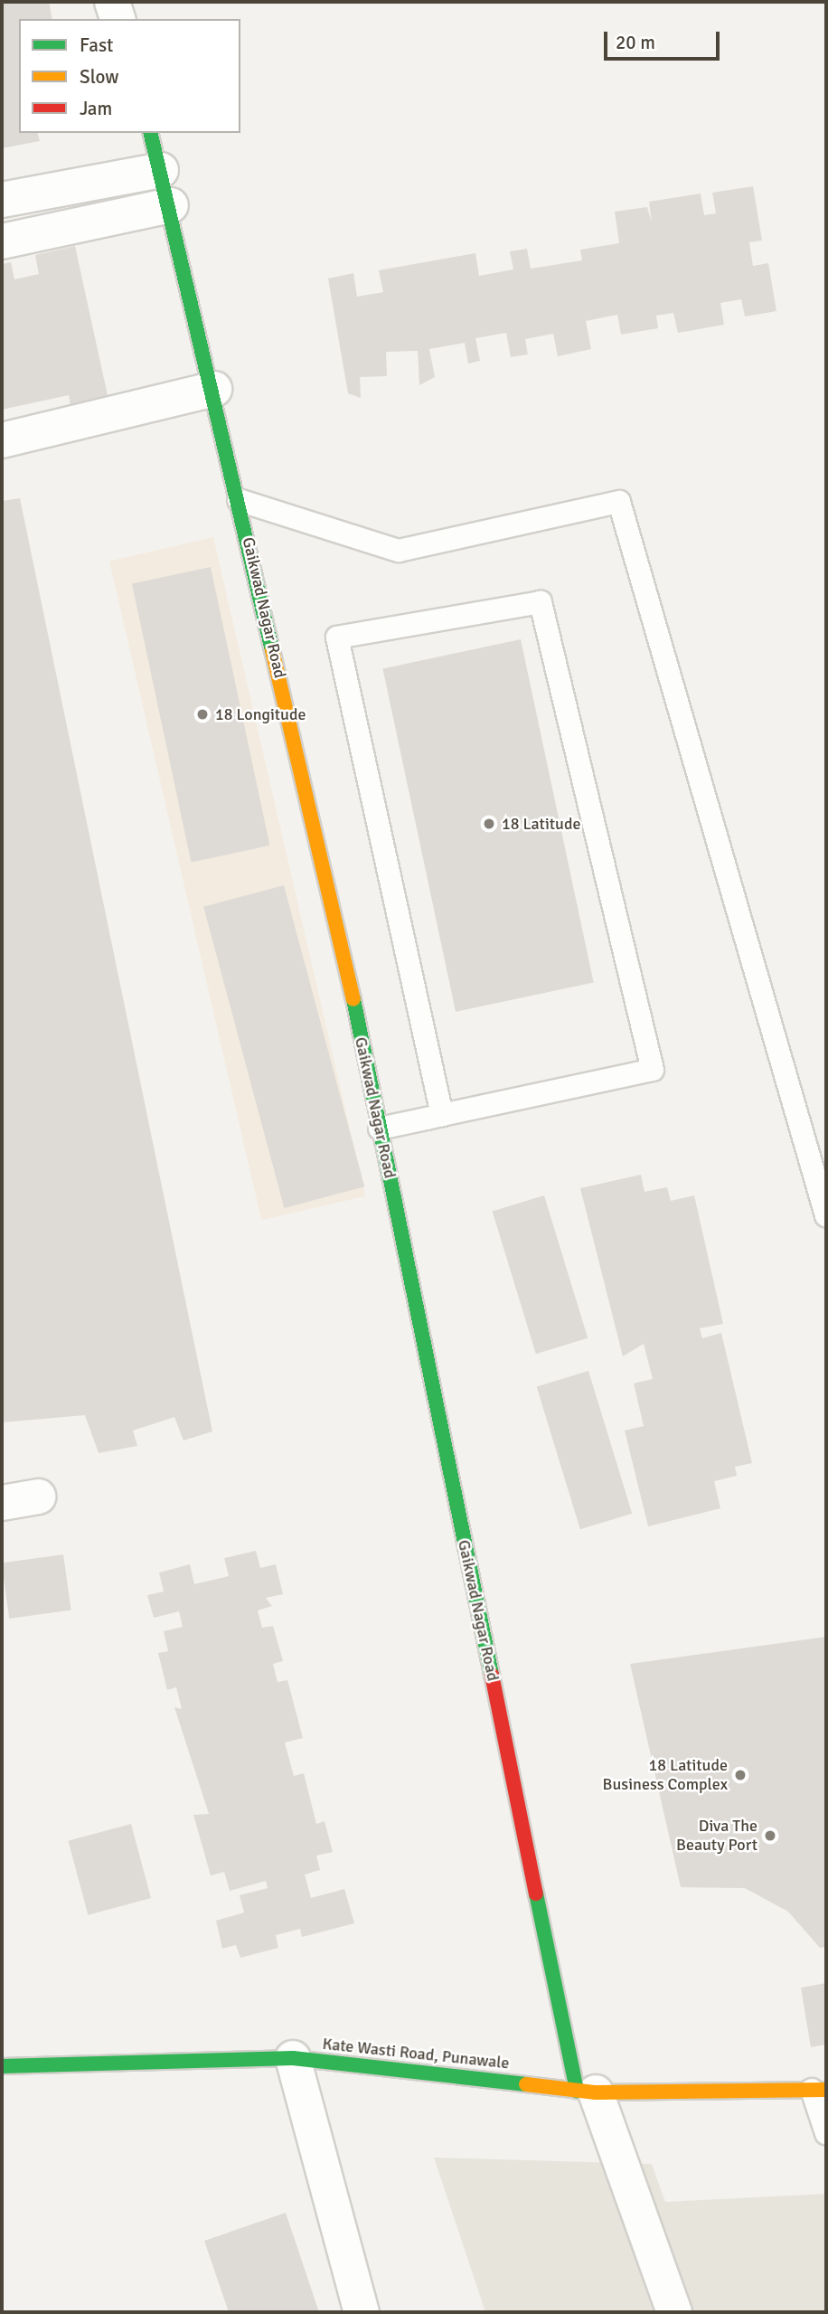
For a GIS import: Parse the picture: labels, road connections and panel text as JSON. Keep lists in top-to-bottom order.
{
  "streets": {
    "street": ["Gaikwad Nagar Road", "Kate Wasti Road, Punawale"]
  },
  "crossings": [
    ["Gaikwad Nagar Road", "Kate Wasti Road, Punawale"]
  ],
  "places": [
    "18 Longitude",
    "18 Latitude",
    "18 Latitude Business Complex",
    "Diva The Beauty Port"
  ],
  "legend": ["Fast", "Slow", "Jam"],
  "scale_bar": "20 m"
}
